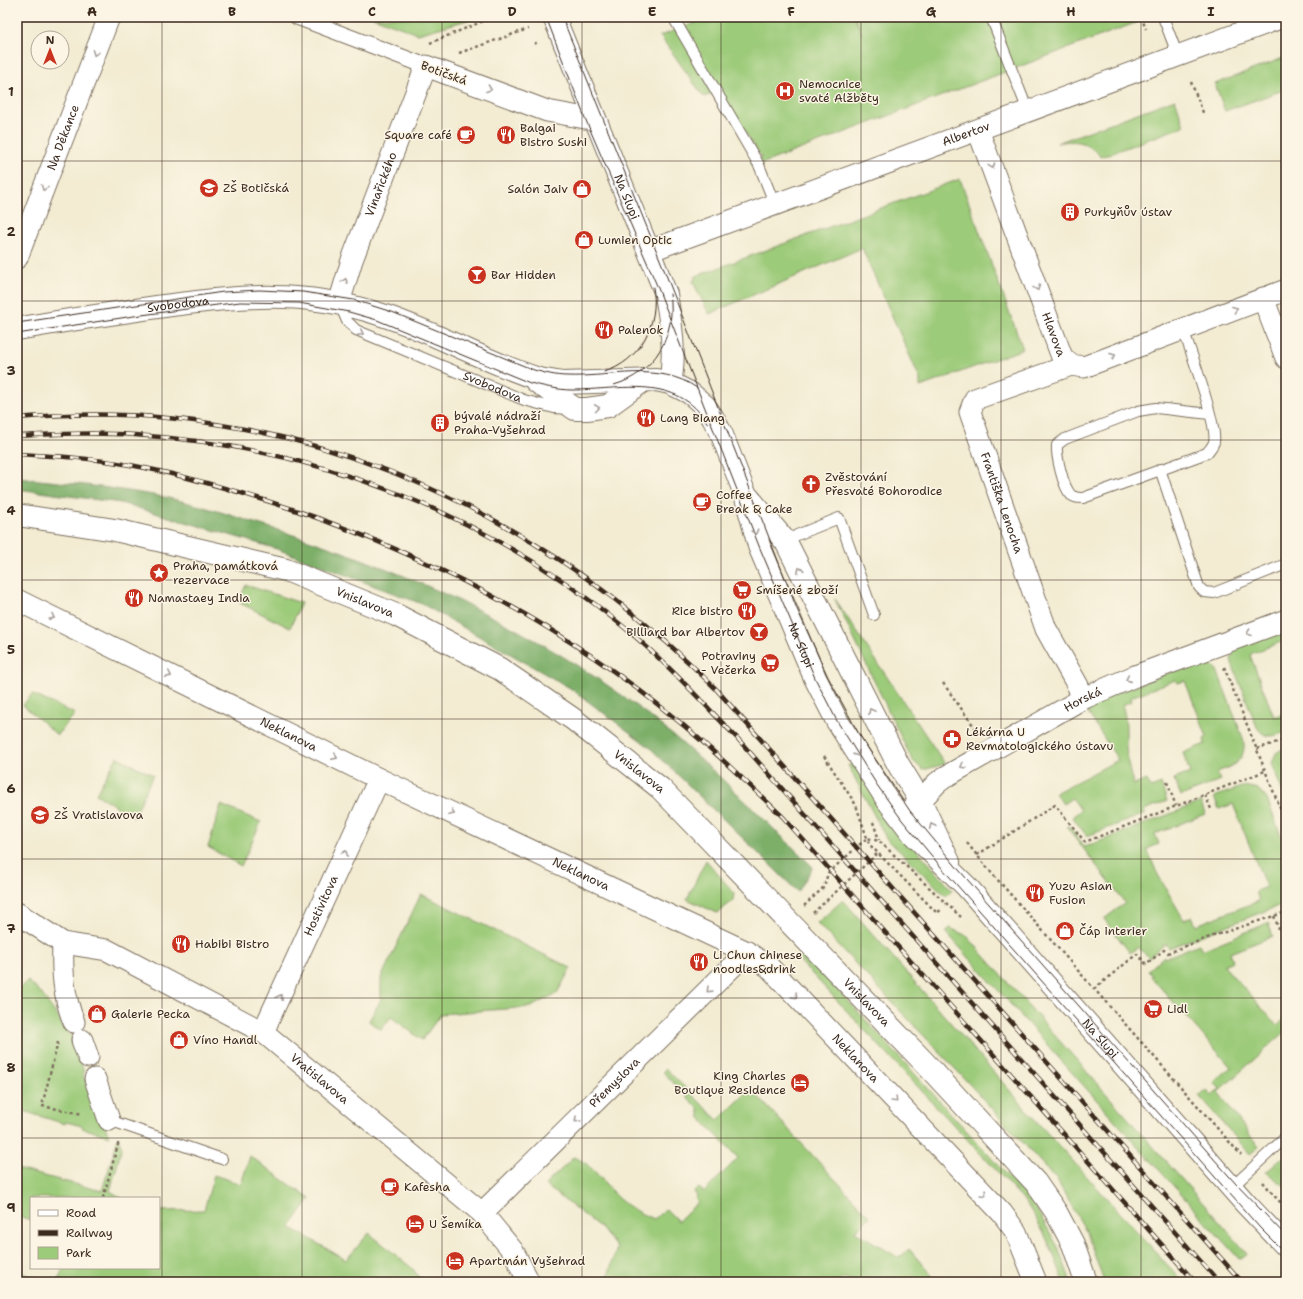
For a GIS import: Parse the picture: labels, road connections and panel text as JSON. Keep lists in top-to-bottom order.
{
  "streets": {
    "main road": ["Na Slupi", "Svobodova", "Vnislavova"],
    "street": [
      "Botičská",
      "Albertov",
      "Na Děkance",
      "Vinařického",
      "Hlavova",
      "Františka Lenocha",
      "Horská",
      "Neklanova",
      "Hostivítova",
      "Vratislavova",
      "Přemyslova"
    ]
  },
  "crossings": [
    ["Botičská", "Vinařického"],
    ["Botičská", "Na Slupi"],
    ["Albertov", "Na Slupi"],
    ["Albertov", "Hlavova"],
    ["Vinařického", "Svobodova"],
    ["Na Slupi", "Svobodova"],
    ["Na Slupi", "Horská"],
    ["Hlavova", "Františka Lenocha"],
    ["Františka Lenocha", "Horská"],
    ["Neklanova", "Hostivítova"],
    ["Neklanova", "Přemyslova"],
    ["Hostivítova", "Vratislavova"],
    ["Vratislavova", "Přemyslova"]
  ],
  "one_way": [
    "Botičská",
    "Na Děkance",
    "Vinařického",
    "Horská",
    "Neklanova",
    "Hostivítova",
    "Přemyslova"
  ],
  "places": {
    "hospital": ["Nemocnice svaté Alžběty"],
    "cafe": ["Square café", "Coffee Break & Cake", "Kafesha"],
    "restaurant": [
      "Balgai Bistro Sushi",
      "Palenok",
      "Lang Biang",
      "Namastaey India",
      "Rice bistro",
      "Yuzu Asian Fusion",
      "Habibi Bistro",
      "Li Chun chinese noodles&drink"
    ],
    "school or university": ["ZŠ Botičská", "ZŠ Vratislavova"],
    "shop": [
      "Salón Jaiv",
      "Lumien Optic",
      "Čáp interier",
      "Galerie Pecka",
      "Víno Handl"
    ],
    "building": ["Purkyňův ústav", "bývalé nádraží Praha-Vyšehrad"],
    "bar": ["Bar Hidden", "Billiard bar Albertov"],
    "church": ["Zvěstování Přesvaté Bohorodice"],
    "place": ["Praha, památková rezervace"],
    "supermarket": ["Smíšené zboží", "Potraviny - Večerka", "Lidl"],
    "pharmacy": ["Lékárna U Revmatologického ústavu"],
    "hotel": ["King Charles Boutique Residence", "U Šemíka", "Apartmán Vyšehrad"]
  },
  "legend": ["Road", "Railway", "Park"],
  "north": "top",
  "grid": {
    "columns": [
      "A",
      "B",
      "C",
      "D",
      "E",
      "F",
      "G",
      "H",
      "I"
    ],
    "rows": [
      "1",
      "2",
      "3",
      "4",
      "5",
      "6",
      "7",
      "8",
      "9"
    ]
  }
}
